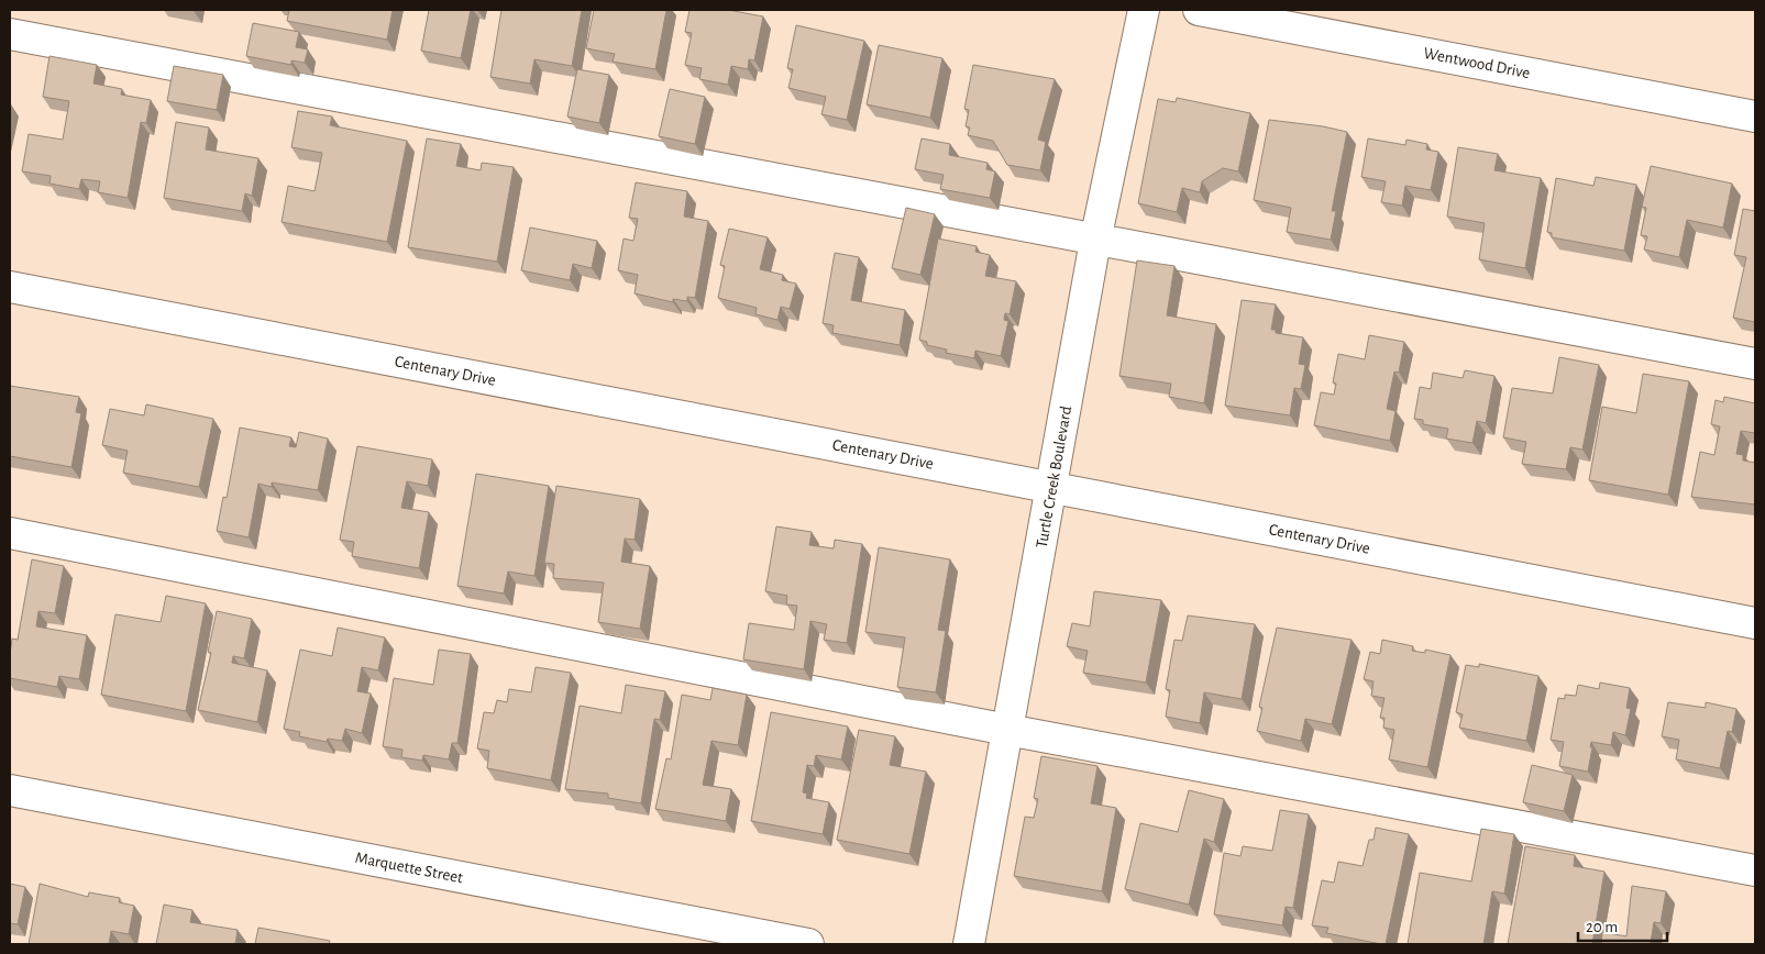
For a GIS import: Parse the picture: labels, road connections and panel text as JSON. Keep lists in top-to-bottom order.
{
  "streets": {
    "street": [
      "Wentwood Drive",
      "Centenary Drive",
      "Turtle Creek Boulevard",
      "Marquette Street"
    ]
  },
  "crossings": [
    ["Centenary Drive", "Turtle Creek Boulevard"]
  ],
  "scale_bar": "20 m"
}
